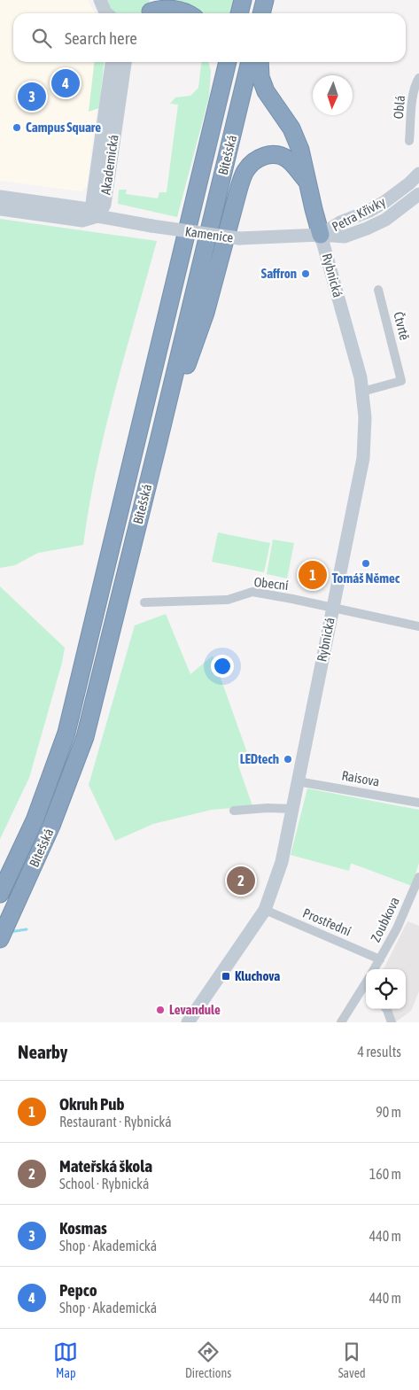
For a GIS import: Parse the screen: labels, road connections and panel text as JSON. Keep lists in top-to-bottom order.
{
  "streets": {
    "highway": ["Bítešská"],
    "street": [
      "Oblá",
      "Akademická",
      "Petra Křivky",
      "Kamenice",
      "Rybnická",
      "Čtvrtě",
      "Obecní",
      "Raisova",
      "Zoubkova",
      "Prostřední"
    ]
  },
  "crossings": [
    ["Akademická", "Kamenice"],
    ["Petra Křivky", "Kamenice"],
    ["Petra Křivky", "Rybnická"],
    ["Kamenice", "Rybnická"],
    ["Rybnická", "Čtvrtě"],
    ["Rybnická", "Obecní"],
    ["Rybnická", "Raisova"],
    ["Rybnická", "Prostřední"],
    ["Zoubkova", "Prostřední"]
  ],
  "places": {
    "other": [
      "Campus Square",
      "Saffron",
      "Tomáš Němec",
      "LEDtech",
      "Levandule"
    ],
    "transit": ["Kluchova"]
  },
  "north": "bottom",
  "page": {
    "search": "Search here",
    "pins": [
      "4",
      "3",
      "1",
      "2"
    ],
    "heading": ["Nearby", "4 results"],
    "list": [
      {
        "mark": "1",
        "name": "Okruh Pub",
        "note": "Restaurant · Rybnická",
        "value": "90 m"
      },
      {
        "mark": "2",
        "name": "Mateřská škola",
        "note": "School · Rybnická",
        "value": "160 m"
      },
      {
        "mark": "3",
        "name": "Kosmas",
        "note": "Shop · Akademická",
        "value": "440 m"
      },
      {
        "mark": "4",
        "name": "Pepco",
        "note": "Shop · Akademická",
        "value": "440 m"
      }
    ],
    "nav": ["Map", "Directions", "Saved"]
  }
}
